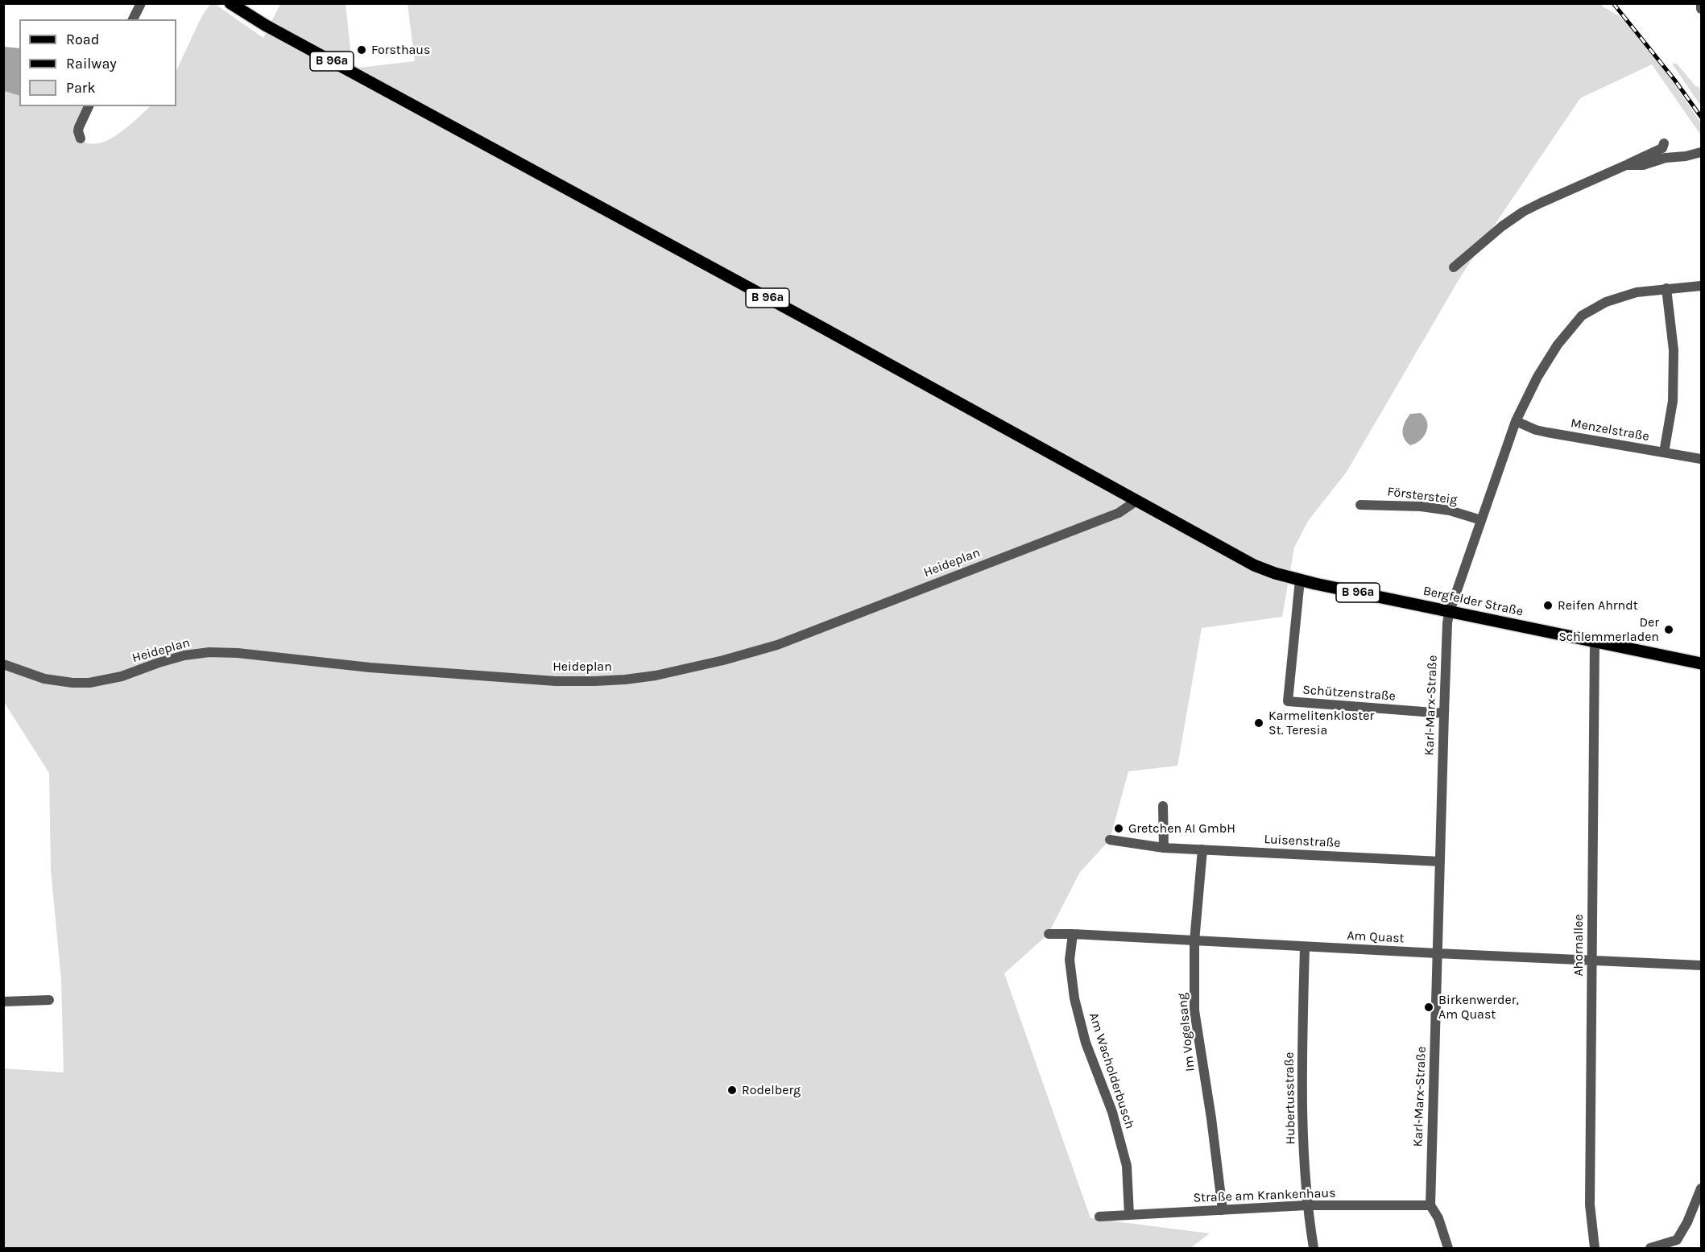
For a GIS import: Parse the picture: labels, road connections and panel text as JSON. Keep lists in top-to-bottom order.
{
  "streets": {
    "main road": ["B 96a", "Bergfelder Straße"],
    "street": [
      "Menzelstraße",
      "Förstersteig",
      "Heideplan",
      "Schützenstraße",
      "Karl-Marx-Straße",
      "Luisenstraße",
      "Am Quast",
      "Ahornallee",
      "Im Vogelsang",
      "Am Wacholderbusch",
      "Hubertusstraße",
      "Straße am Krankenhaus"
    ]
  },
  "crossings": [
    ["B 96a", "Heideplan"],
    ["B 96a", "Bergfelder Straße"],
    ["Menzelstraße", "Karl-Marx-Straße"],
    ["Förstersteig", "Karl-Marx-Straße"],
    ["Heideplan", "Bergfelder Straße"],
    ["Bergfelder Straße", "Schützenstraße"],
    ["Bergfelder Straße", "Karl-Marx-Straße"],
    ["Bergfelder Straße", "Ahornallee"],
    ["Schützenstraße", "Karl-Marx-Straße"],
    ["Karl-Marx-Straße", "Luisenstraße"],
    ["Karl-Marx-Straße", "Am Quast"],
    ["Karl-Marx-Straße", "Straße am Krankenhaus"],
    ["Luisenstraße", "Im Vogelsang"],
    ["Am Quast", "Ahornallee"],
    ["Am Quast", "Im Vogelsang"],
    ["Am Quast", "Am Wacholderbusch"],
    ["Am Quast", "Hubertusstraße"],
    ["Im Vogelsang", "Straße am Krankenhaus"],
    ["Am Wacholderbusch", "Straße am Krankenhaus"],
    ["Hubertusstraße", "Straße am Krankenhaus"]
  ],
  "places": [
    "Forsthaus",
    "Reifen Ahrndt",
    "Der Schlemmerladen",
    "Karmelitenkloster St. Teresia",
    "Gretchen AI GmbH",
    "Birkenwerder, Am Quast",
    "Rodelberg"
  ],
  "legend": ["Road", "Railway", "Park"]
}
